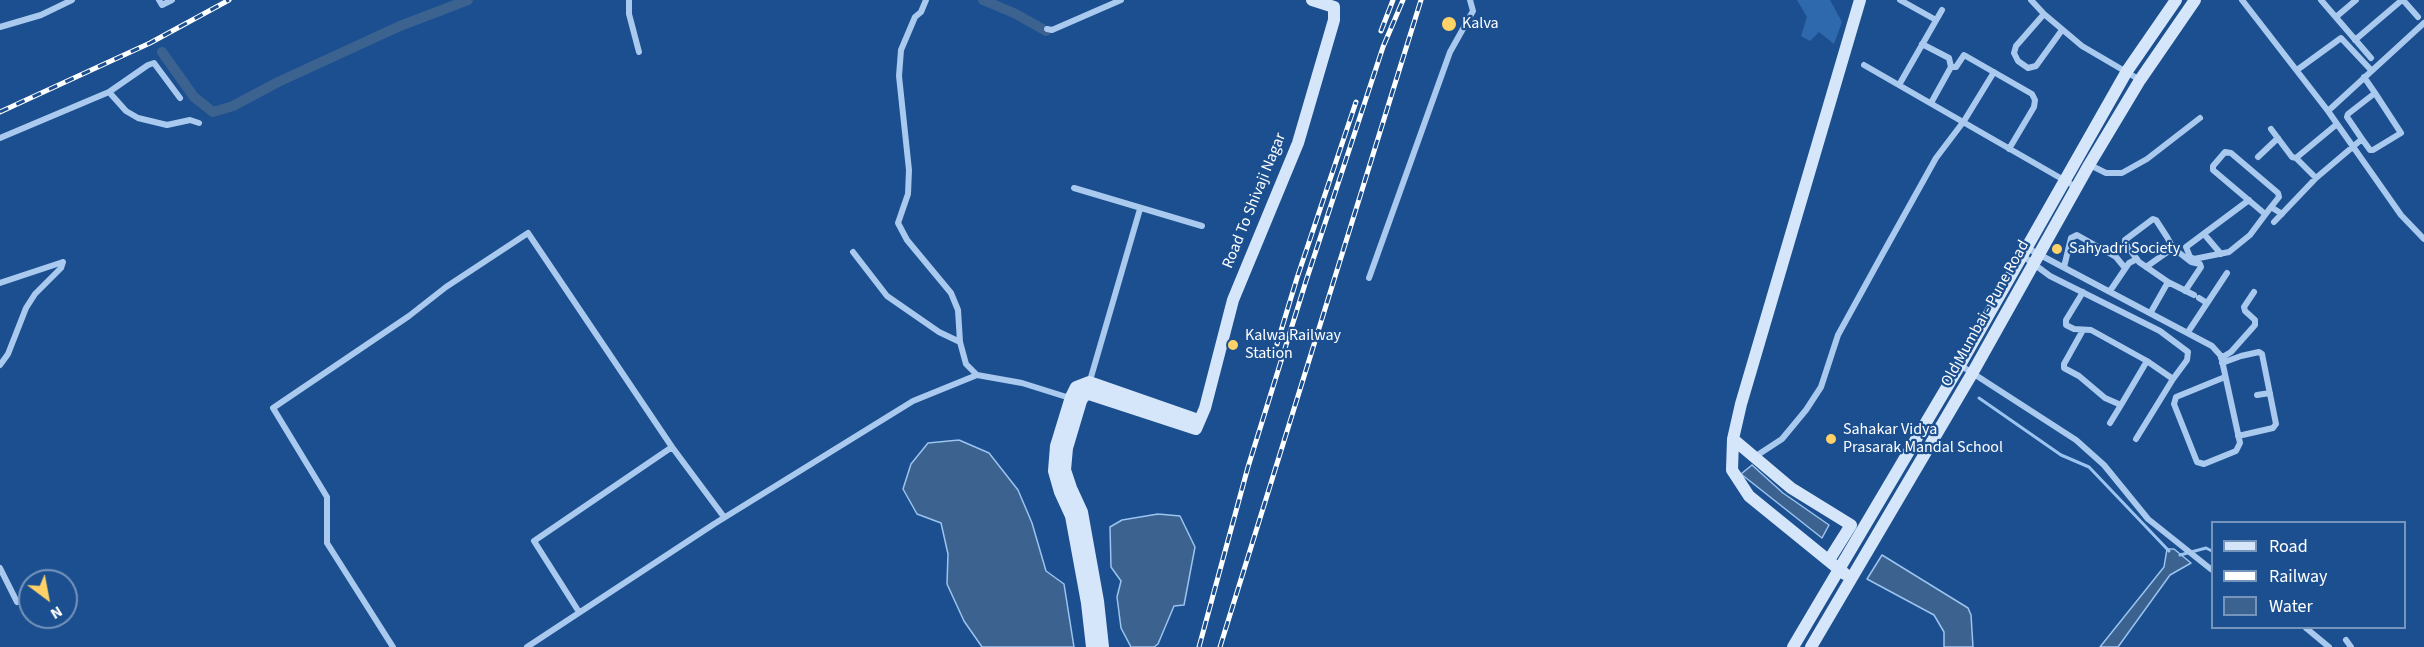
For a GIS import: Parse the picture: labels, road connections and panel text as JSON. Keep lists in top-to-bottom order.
{
  "streets": {
    "street": ["Road To Shivaji Nagar", "Old Mumbai - Pune Road"]
  },
  "places": [
    "Kalva",
    "Sahyadri Society",
    "Kalwa Railway Station",
    "Sahakar Vidya Prasarak Mandal School"
  ],
  "legend": ["Road", "Railway", "Water"],
  "north": "bottom right"
}
